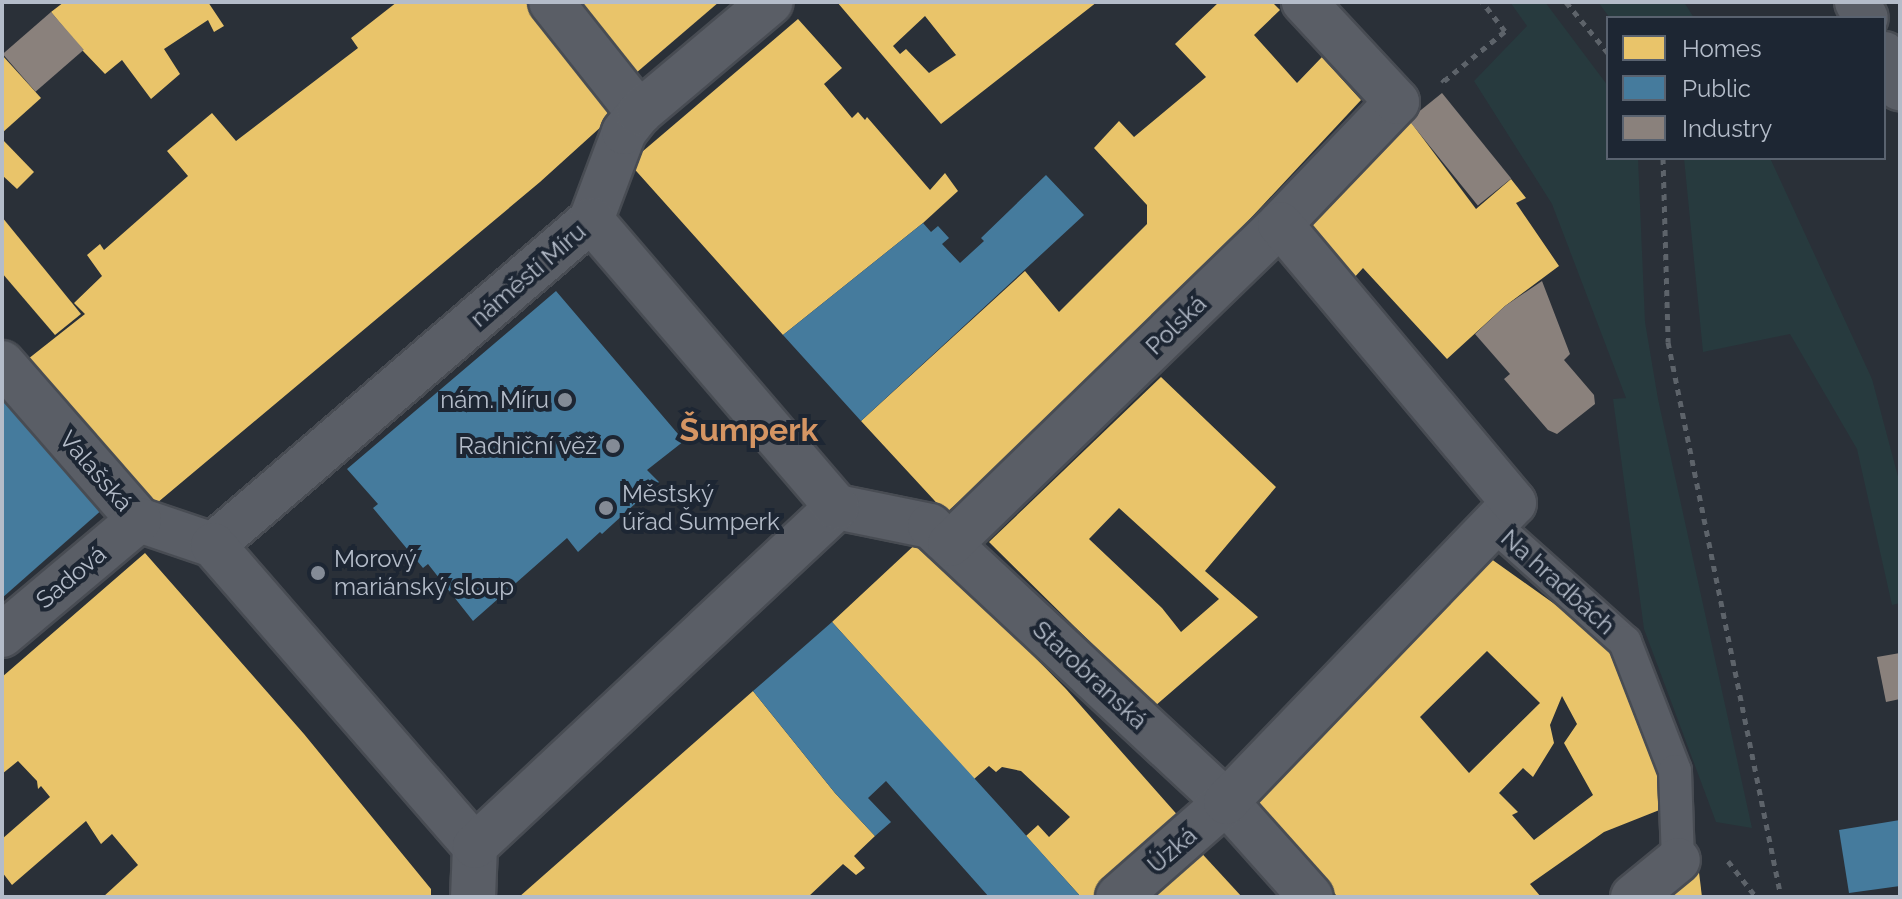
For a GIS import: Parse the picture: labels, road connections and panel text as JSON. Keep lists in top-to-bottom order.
{
  "streets": {
    "street": [
      "náměstí Míru",
      "Polská",
      "Valašská",
      "Sadová",
      "Na hradbách",
      "Starobranská",
      "Úzká"
    ]
  },
  "crossings": [
    ["náměstí Míru", "Valašská"],
    ["náměstí Míru", "Starobranská"],
    ["Polská", "Na hradbách"],
    ["Polská", "Starobranská"],
    ["Valašská", "Sadová"],
    ["Na hradbách", "Starobranská"],
    ["Na hradbách", "Úzká"],
    ["Starobranská", "Úzká"]
  ],
  "districts": ["Šumperk"],
  "places": [
    "nám. Míru",
    "Radniční věž",
    "Městský úřad Šumperk",
    "Morový mariánský sloup"
  ],
  "legend": ["Homes", "Public", "Industry"]
}
